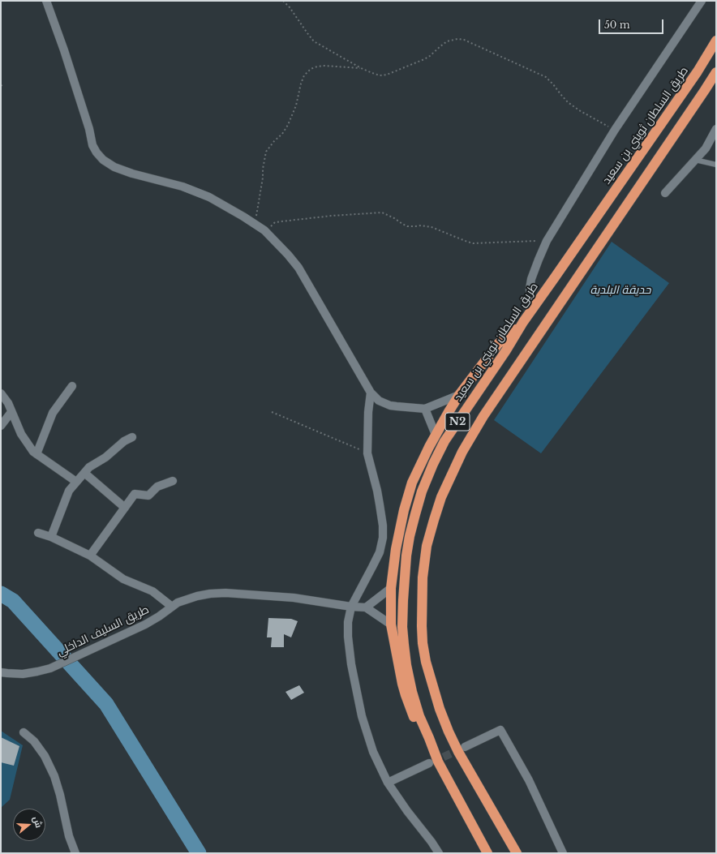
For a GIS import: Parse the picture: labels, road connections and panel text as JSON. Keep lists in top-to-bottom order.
{
  "streets": {
    "highway": ["طريق السلطان ثويني بن سعيد", "N2"],
    "street": ["طريق السليف الداخلي"]
  },
  "parks": ["حديقة البلدية"],
  "scale_bar": "50 m",
  "north": "right"
}
